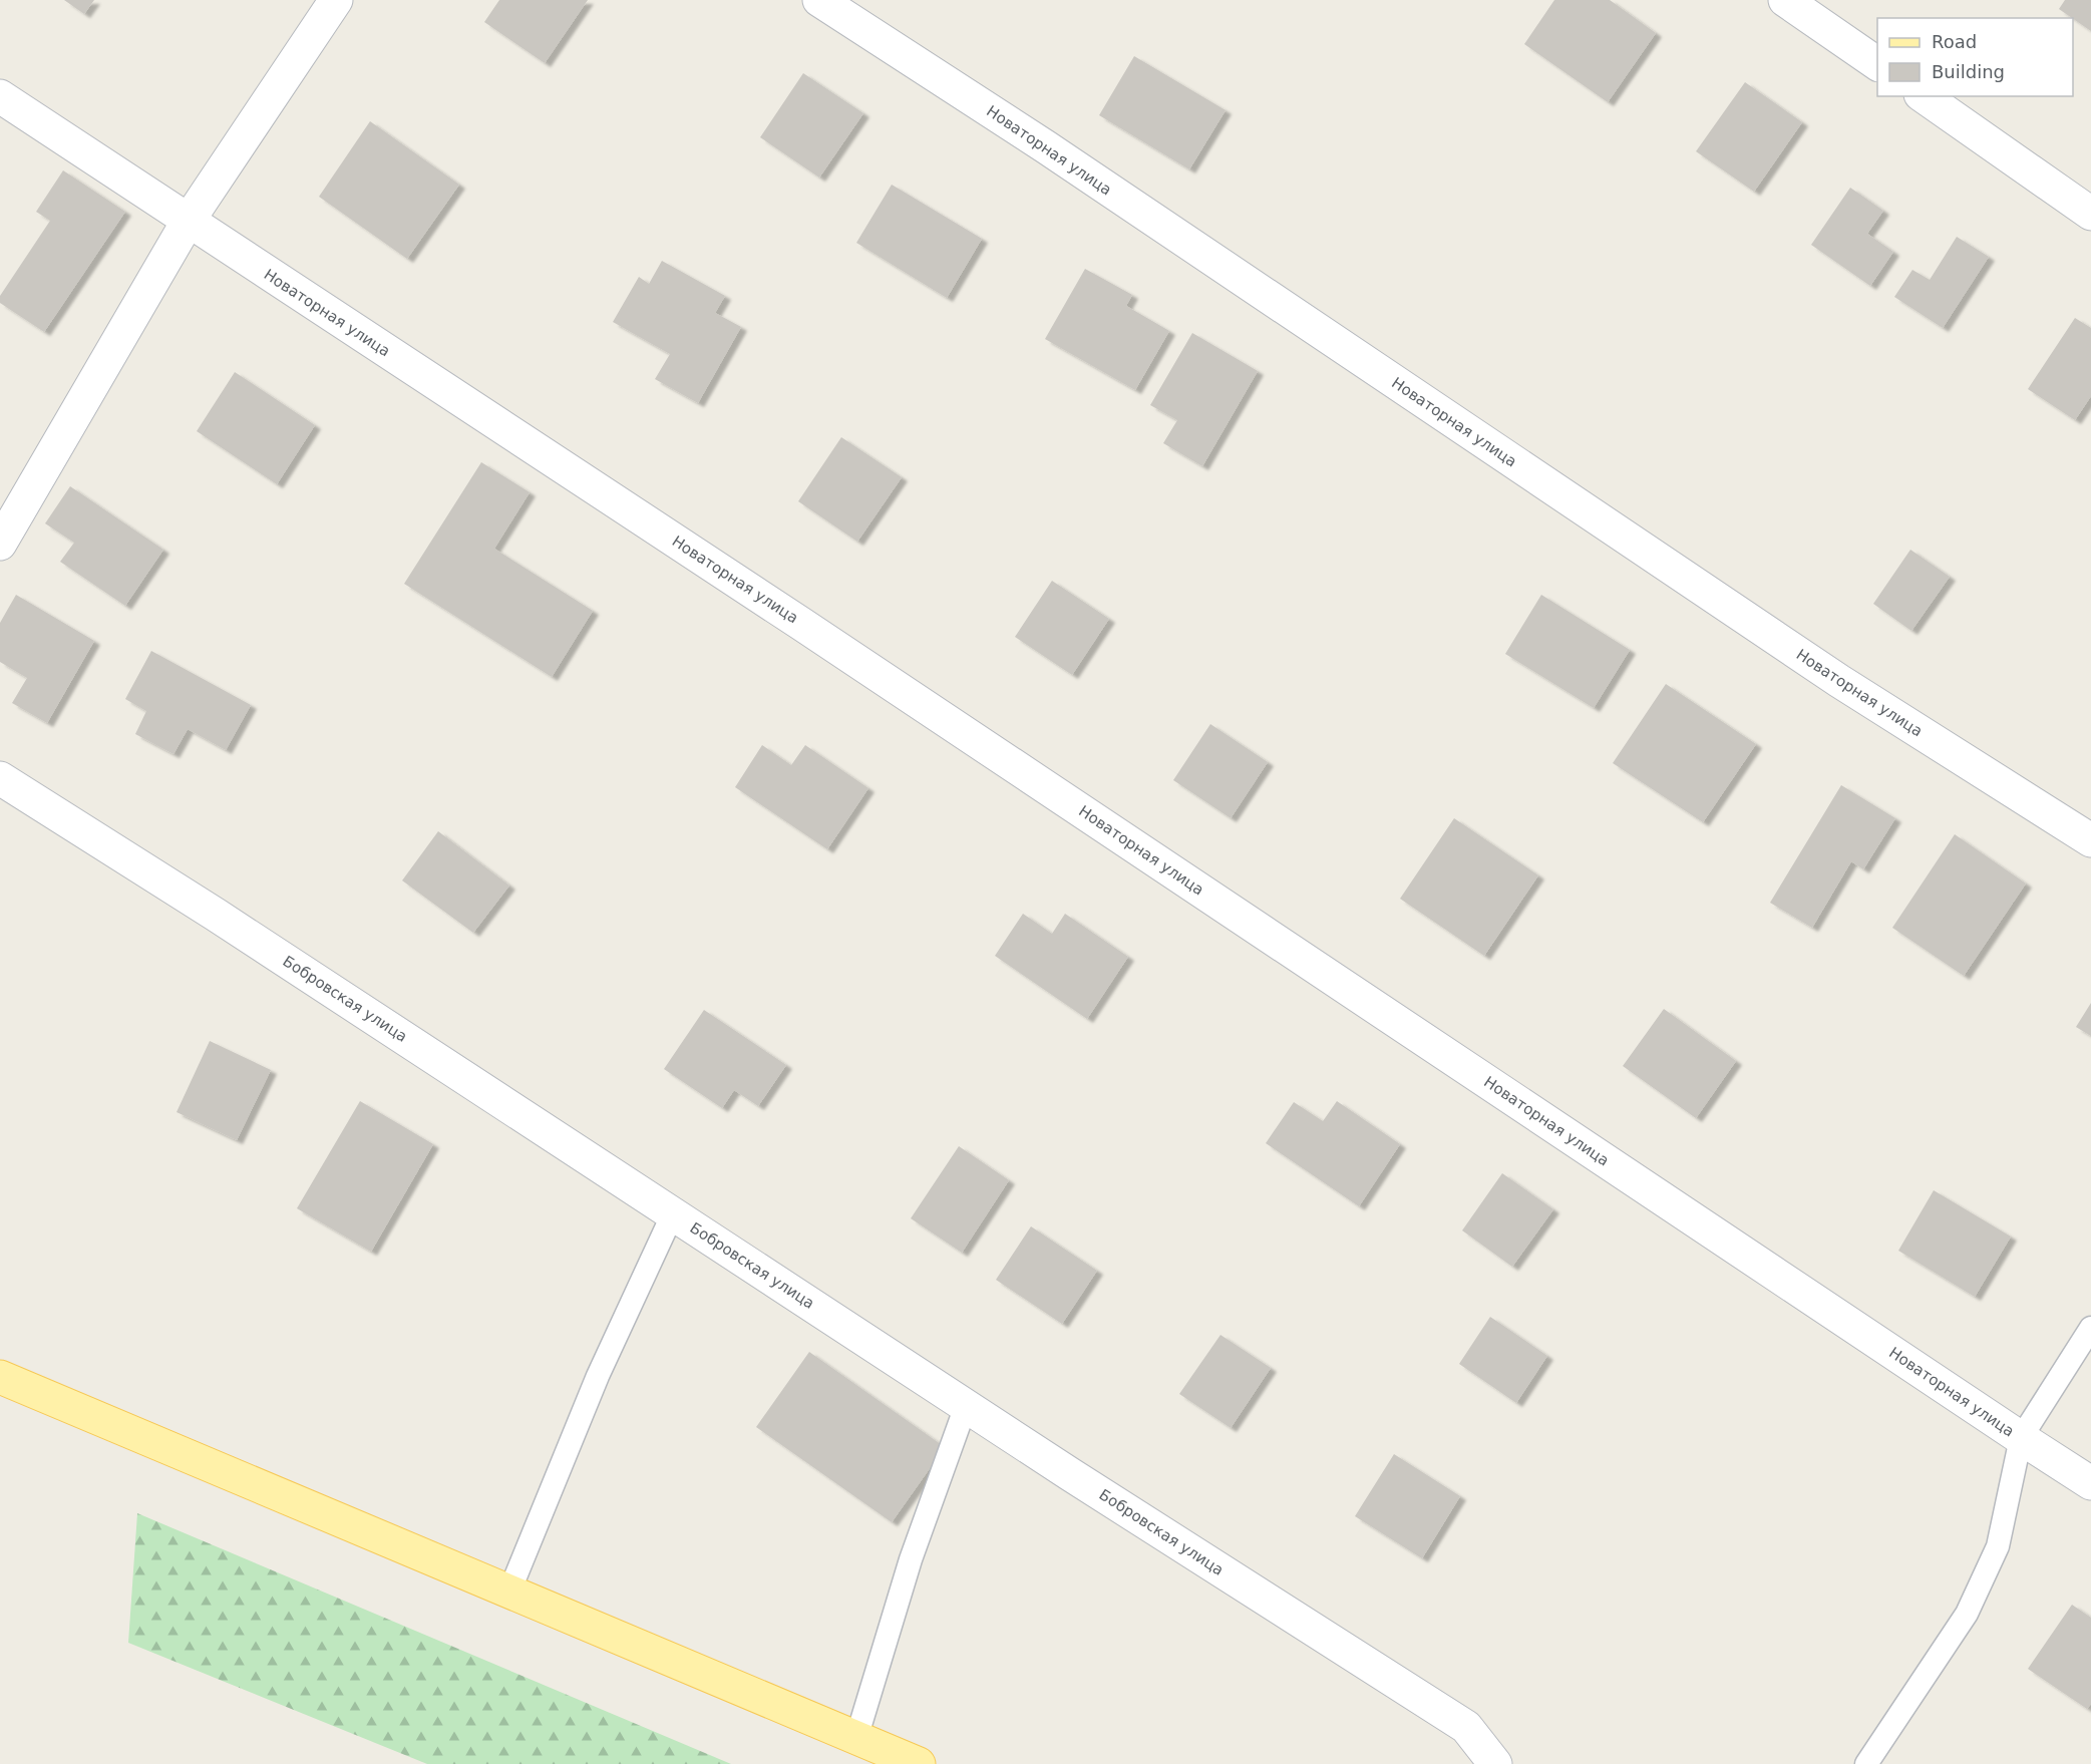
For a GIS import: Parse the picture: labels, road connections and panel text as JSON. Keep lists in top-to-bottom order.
{
  "streets": {
    "street": ["Новаторная улица", "Бобровская улица"]
  },
  "legend": ["Road", "Building"]
}
